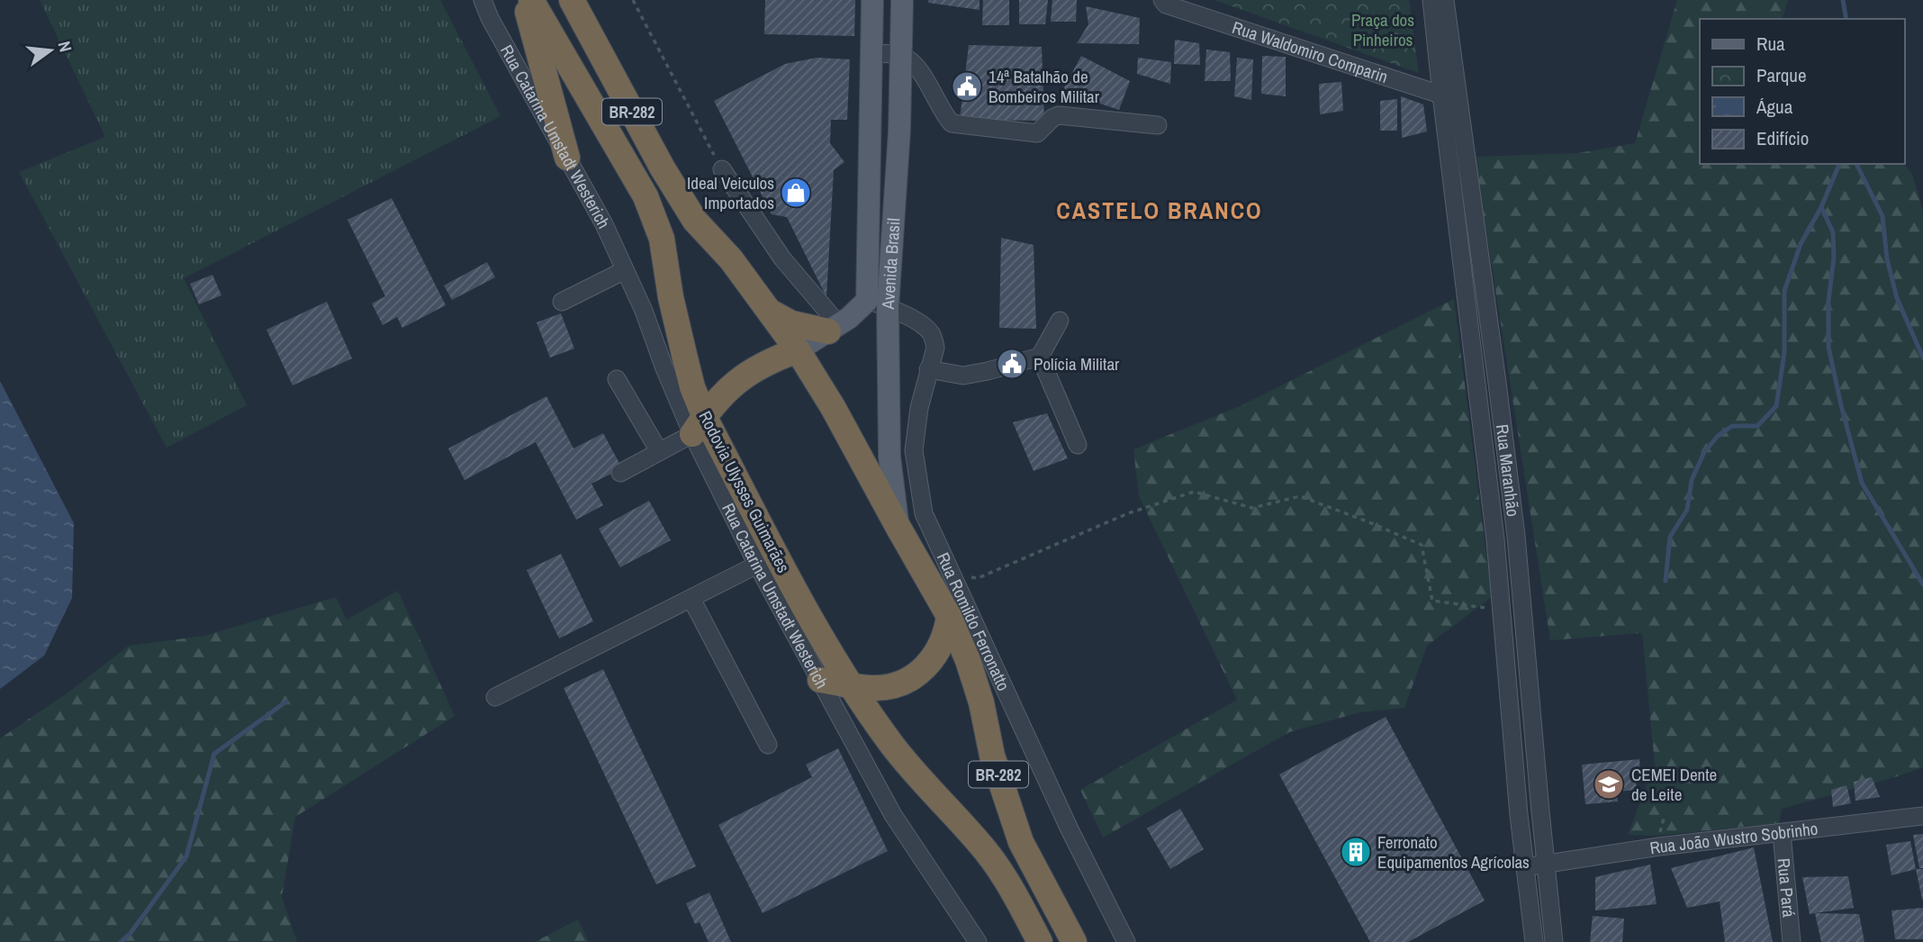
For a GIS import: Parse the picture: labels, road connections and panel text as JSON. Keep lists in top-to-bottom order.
{
  "streets": {
    "highway": ["BR-282", "Rodovia Ulysses Guimarães"],
    "main road": ["Avenida Brasil"],
    "street": [
      "Rua Waldomiro Comparin",
      "Rua Catarina Umstadt Westerich",
      "Rua Maranhão",
      "Rua Romildo Ferronatto",
      "Rua João Wustro Sobrinho",
      "Rua Pará"
    ]
  },
  "crossings": [
    ["Rua Waldomiro Comparin", "Rua Maranhão"],
    ["BR-282", "Avenida Brasil"],
    ["Rua Catarina Umstadt Westerich", "Rodovia Ulysses Guimarães"],
    ["Avenida Brasil", "Rua Romildo Ferronatto"],
    ["Rua Maranhão", "Rua João Wustro Sobrinho"],
    ["Rua João Wustro Sobrinho", "Rua Pará"]
  ],
  "districts": ["CASTELO BRANCO"],
  "parks": ["Praça dos Pinheiros"],
  "places": {
    "public building": ["14ª Batalhão de Bombeiros Militar", "Polícia Militar"],
    "shop": ["Ideal Veiculos Importados"],
    "school or university": ["CEMEI Dente de Leite"],
    "building": ["Ferronato Equipamentos Agrícolas"]
  },
  "legend": [
    "Rua",
    "Parque",
    "Água",
    "Edifício"
  ],
  "north": "right"
}
